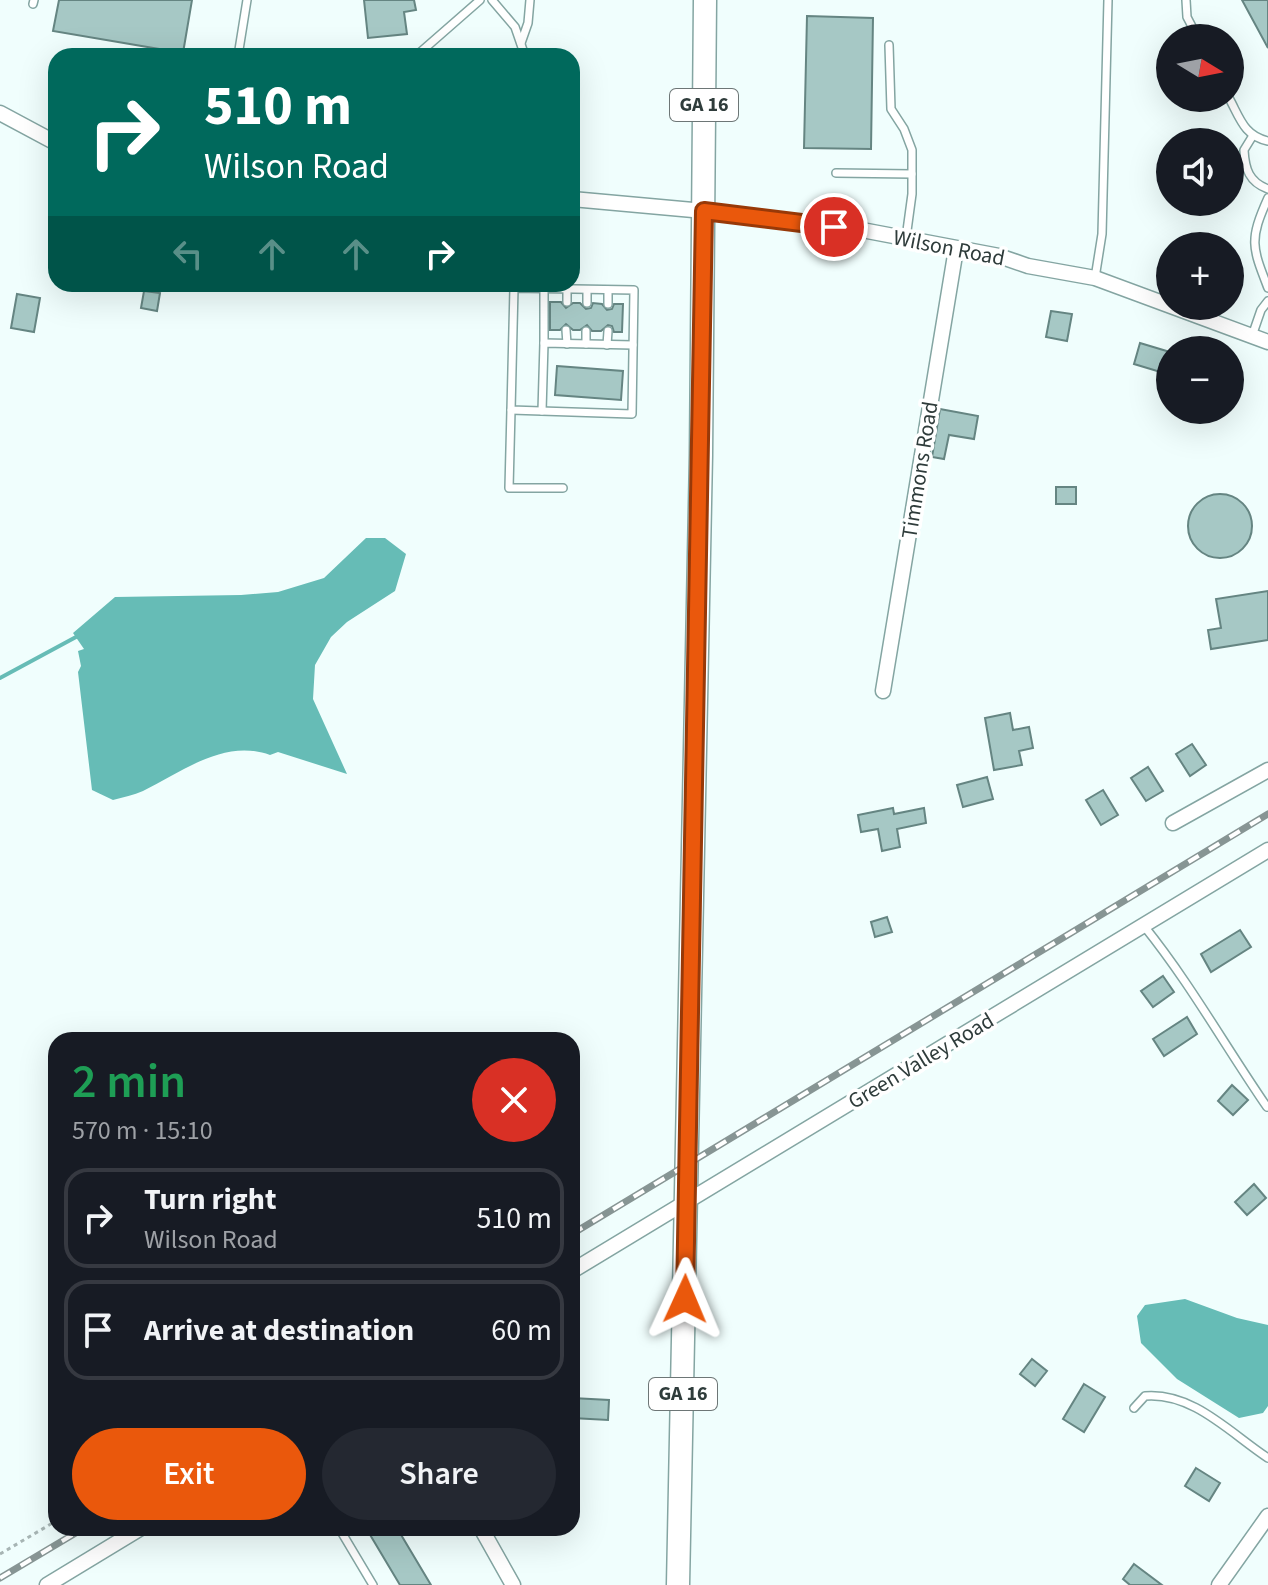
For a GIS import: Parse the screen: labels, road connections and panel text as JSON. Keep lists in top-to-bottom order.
{
  "streets": {
    "main road": ["GA 16"],
    "street": ["Wilson Road", "Timmons Road", "Green Valley Road"]
  },
  "crossings": [
    ["GA 16", "Wilson Road"],
    ["GA 16", "Green Valley Road"],
    ["Wilson Road", "Timmons Road"]
  ],
  "north": "right",
  "page": {
    "map_buttons": ["+", "−"],
    "turn": ["510 m", "Wilson Road"],
    "heading": ["2 min", "570 m · 15:10"],
    "list": [
      {
        "name": "Turn right",
        "note": "Wilson Road",
        "value": "510 m"
      },
      {
        "name": "Arrive at destination",
        "value": "60 m"
      }
    ],
    "buttons": ["Exit", "Share"]
  }
}
